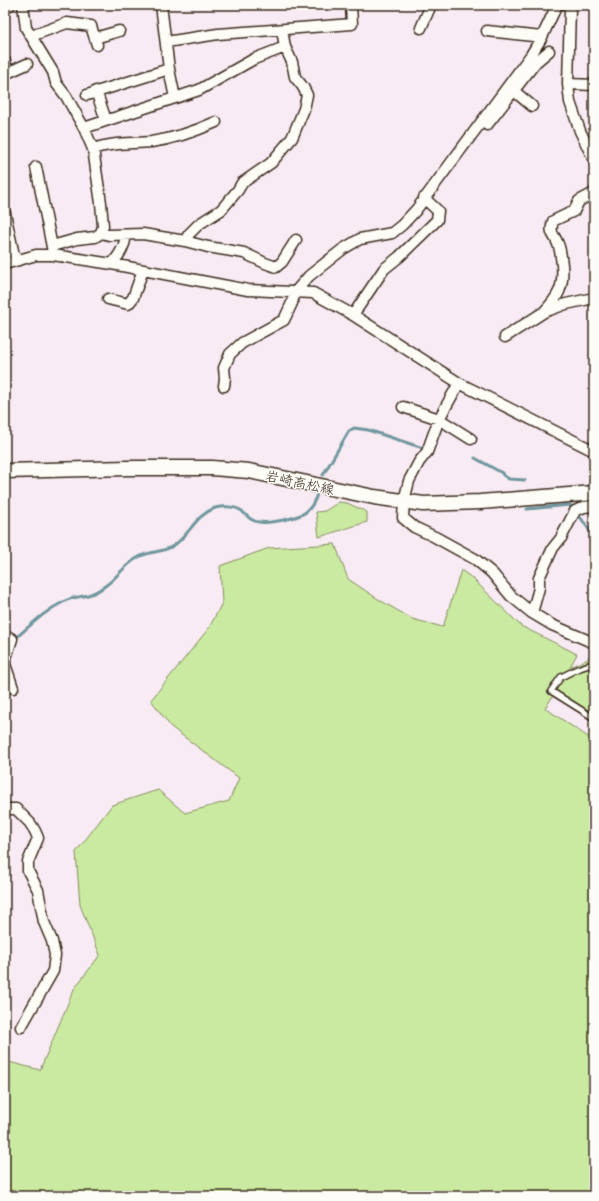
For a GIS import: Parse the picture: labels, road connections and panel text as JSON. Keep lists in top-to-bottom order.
{
  "streets": {
    "main road": ["岩崎高松線"]
  }
}
